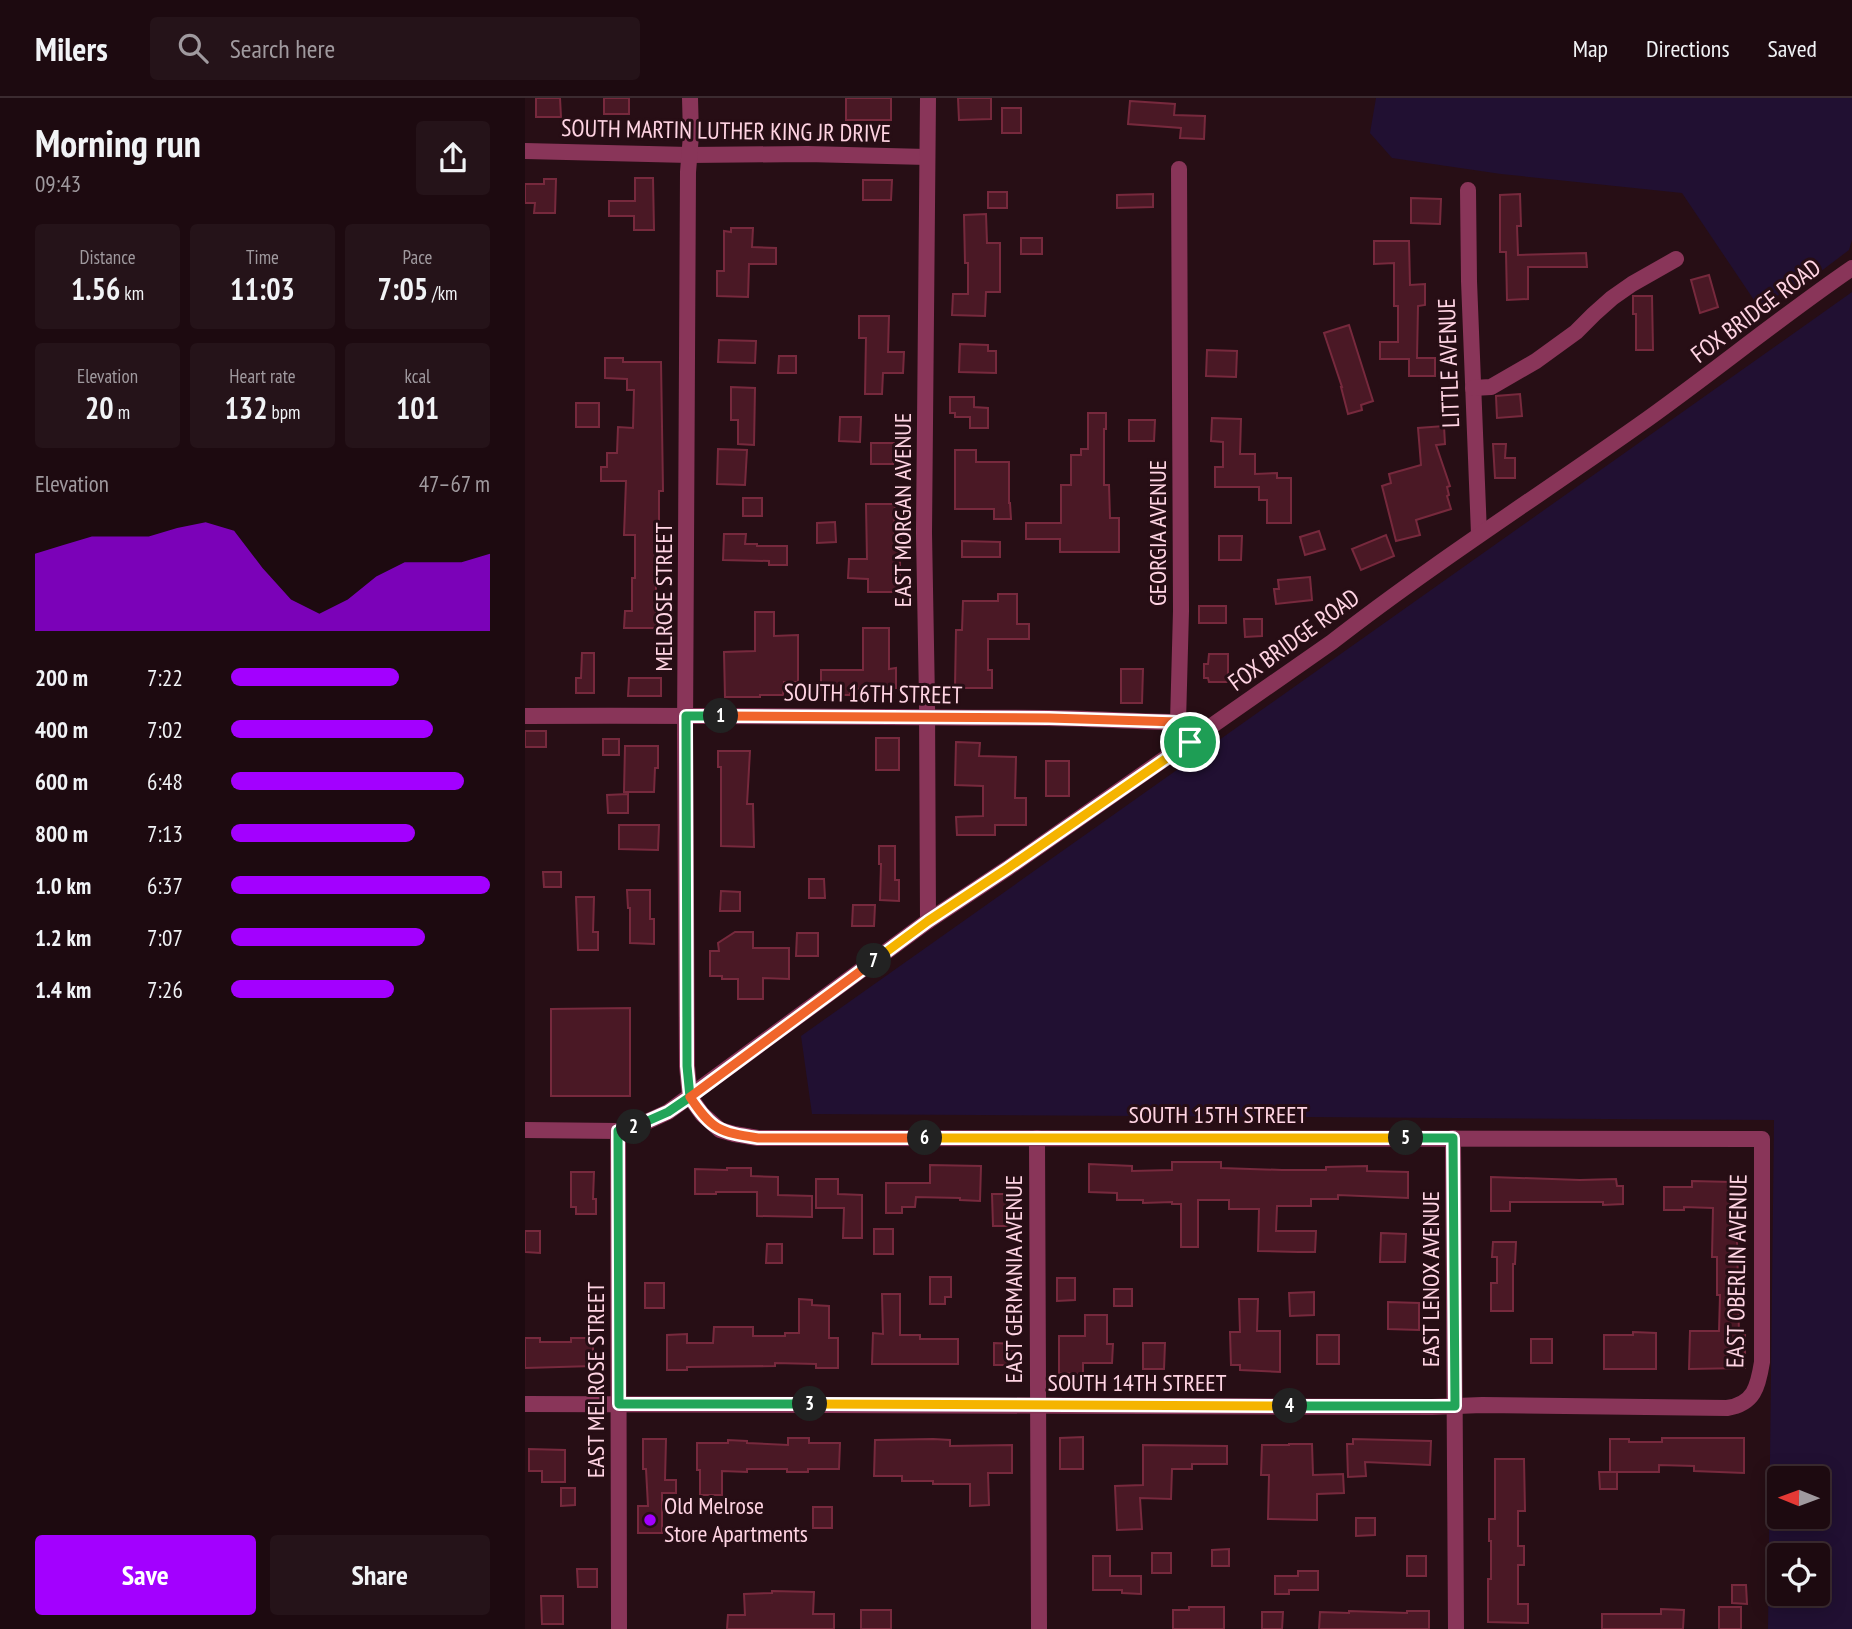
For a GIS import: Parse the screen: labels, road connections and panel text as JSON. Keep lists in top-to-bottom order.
{
  "streets": {
    "street": [
      "SOUTH MARTIN LUTHER KING JR DRIVE",
      "FOX BRIDGE ROAD",
      "LITTLE AVENUE",
      "EAST MORGAN AVENUE",
      "GEORGIA AVENUE",
      "MELROSE STREET",
      "SOUTH 16TH STREET",
      "SOUTH 15TH STREET",
      "EAST OBERLIN AVENUE",
      "EAST GERMANIA AVENUE",
      "EAST LENOX AVENUE",
      "EAST MELROSE STREET",
      "SOUTH 14TH STREET"
    ]
  },
  "crossings": [
    ["SOUTH MARTIN LUTHER KING JR DRIVE", "EAST MORGAN AVENUE"],
    ["SOUTH MARTIN LUTHER KING JR DRIVE", "MELROSE STREET"],
    ["FOX BRIDGE ROAD", "LITTLE AVENUE"],
    ["FOX BRIDGE ROAD", "EAST MORGAN AVENUE"],
    ["FOX BRIDGE ROAD", "MELROSE STREET"],
    ["FOX BRIDGE ROAD", "SOUTH 15TH STREET"],
    ["FOX BRIDGE ROAD", "EAST MELROSE STREET"],
    ["EAST MORGAN AVENUE", "SOUTH 16TH STREET"],
    ["GEORGIA AVENUE", "SOUTH 16TH STREET"],
    ["MELROSE STREET", "SOUTH 16TH STREET"],
    ["MELROSE STREET", "SOUTH 15TH STREET"],
    ["SOUTH 15TH STREET", "EAST OBERLIN AVENUE"],
    ["SOUTH 15TH STREET", "EAST GERMANIA AVENUE"],
    ["SOUTH 15TH STREET", "EAST LENOX AVENUE"],
    ["EAST OBERLIN AVENUE", "SOUTH 14TH STREET"],
    ["EAST GERMANIA AVENUE", "SOUTH 14TH STREET"],
    ["EAST LENOX AVENUE", "SOUTH 14TH STREET"],
    ["EAST MELROSE STREET", "SOUTH 14TH STREET"]
  ],
  "places": ["Old Melrose Store Apartments"],
  "north": "left",
  "page": {
    "header": "Milers",
    "search": "Search here",
    "nav": ["Map", "Directions", "Saved"],
    "heading": ["Morning run", "09:43"],
    "stats": [
      ["Distance", "1.56 km"],
      ["Time", "11:03"],
      ["Pace", "7:05 /km"],
      ["Elevation", "20 m"],
      ["Heart rate", "132 bpm"],
      ["kcal", "101"]
    ],
    "chart": ["Elevation", "47–67 m"],
    "list": [
      {
        "name": "200 m",
        "note": "7:22"
      },
      {
        "name": "400 m",
        "note": "7:02"
      },
      {
        "name": "600 m",
        "note": "6:48"
      },
      {
        "name": "800 m",
        "note": "7:13"
      },
      {
        "name": "1.0 km",
        "note": "6:37"
      },
      {
        "name": "1.2 km",
        "note": "7:07"
      },
      {
        "name": "1.4 km",
        "note": "7:26"
      }
    ],
    "pins": [
      "1",
      "7",
      "2",
      "5",
      "6",
      "3",
      "4"
    ],
    "buttons": ["Save", "Share"]
  }
}
